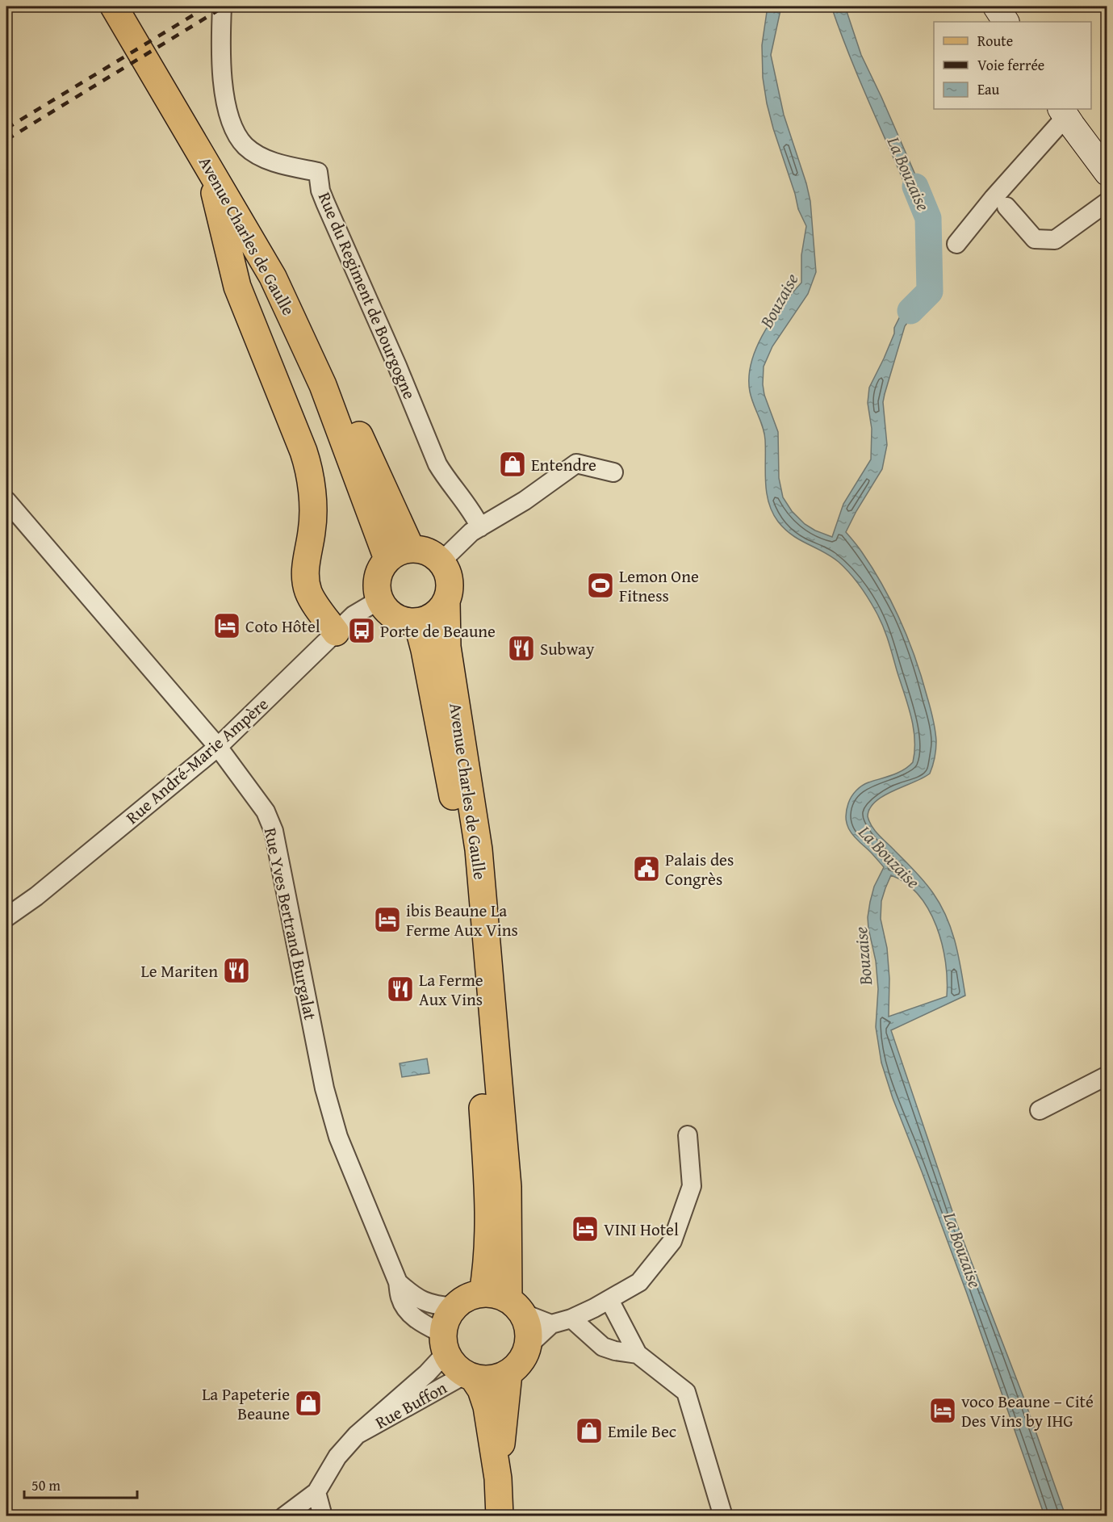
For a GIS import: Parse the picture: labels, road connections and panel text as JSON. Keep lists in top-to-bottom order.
{
  "streets": {
    "main road": ["Avenue Charles de Gaulle"],
    "street": [
      "Rue du Regiment de Bourgogne",
      "Rue André-Marie Ampère",
      "Rue Yves Bertrand Burgalat",
      "Rue Buffon"
    ]
  },
  "crossings": [
    ["Avenue Charles de Gaulle", "Rue André-Marie Ampère"],
    ["Avenue Charles de Gaulle", "Rue Yves Bertrand Burgalat"],
    ["Avenue Charles de Gaulle", "Rue Buffon"],
    ["Rue André-Marie Ampère", "Rue Yves Bertrand Burgalat"],
    ["Rue Yves Bertrand Burgalat", "Rue Buffon"]
  ],
  "water": ["La Bouzaise", "Bouzaise"],
  "places": {
    "shop": ["Entendre", "La Papeterie Beaune", "Emile Bec"],
    "sports": ["Lemon One Fitness"],
    "hotel": [
      "Coto Hôtel",
      "ibis Beaune La Ferme Aux Vins",
      "VINI Hotel",
      "voco Beaune – Cité Des Vins by IHG"
    ],
    "bus stop": ["Porte de Beaune"],
    "restaurant": ["Subway", "Le Mariten", "La Ferme Aux Vins"],
    "public building": ["Palais des Congrès"]
  },
  "legend": ["Route", "Voie ferrée", "Eau"],
  "scale_bar": "50 m"
}
